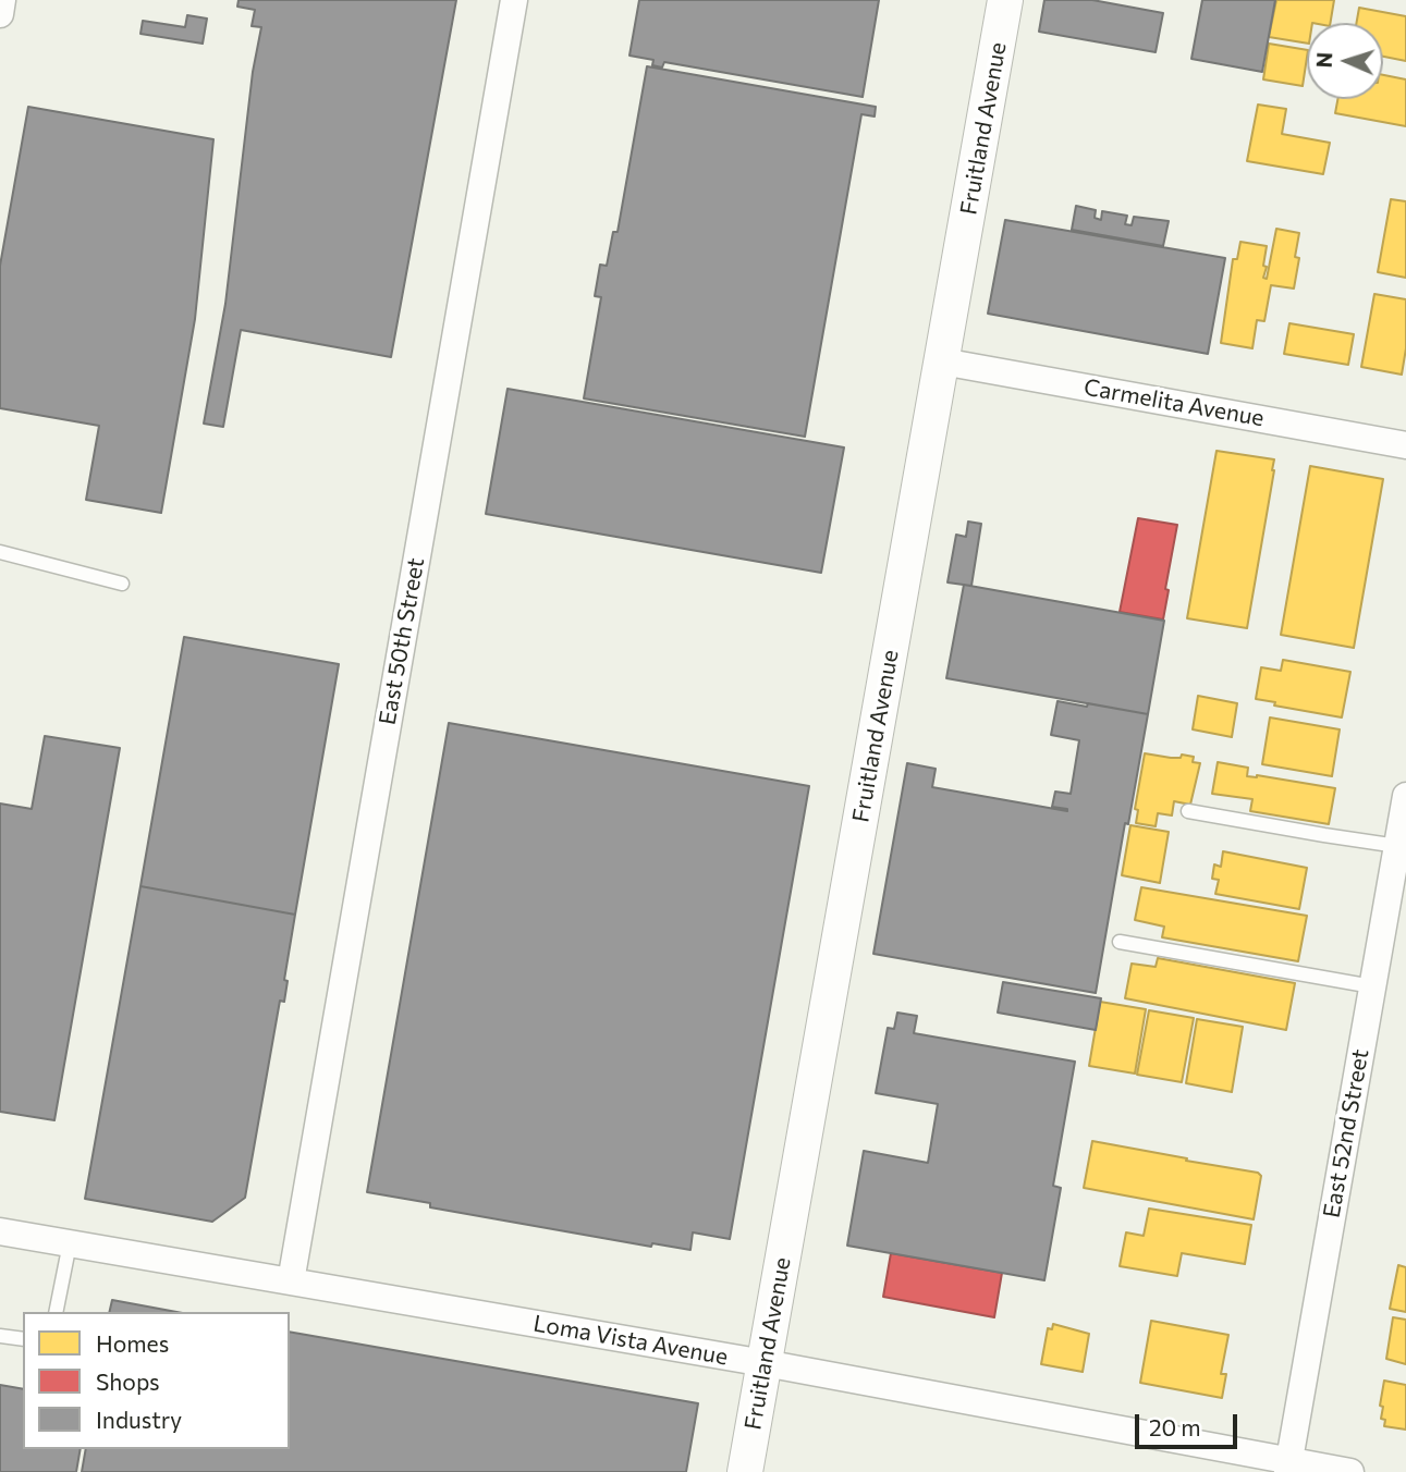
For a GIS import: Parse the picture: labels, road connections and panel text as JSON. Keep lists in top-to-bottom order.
{
  "streets": {
    "street": [
      "Fruitland Avenue",
      "Carmelita Avenue",
      "East 50th Street",
      "East 52nd Street",
      "Loma Vista Avenue"
    ]
  },
  "crossings": [
    ["Fruitland Avenue", "Carmelita Avenue"],
    ["Fruitland Avenue", "Loma Vista Avenue"],
    ["East 50th Street", "Loma Vista Avenue"],
    ["East 52nd Street", "Loma Vista Avenue"]
  ],
  "legend": ["Homes", "Shops", "Industry"],
  "scale_bar": "20 m",
  "north": "left"
}
